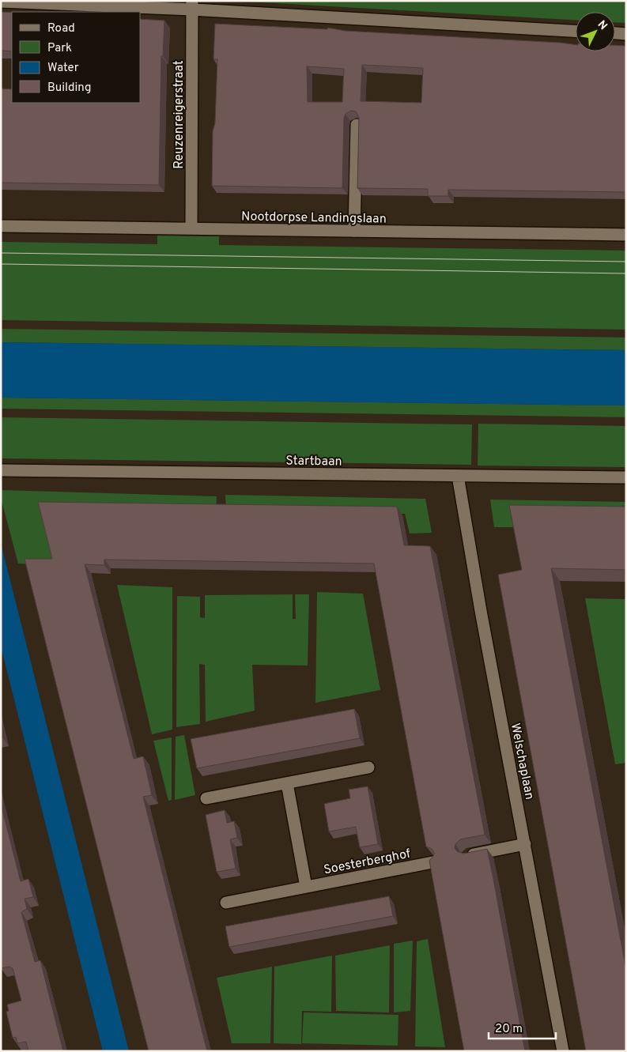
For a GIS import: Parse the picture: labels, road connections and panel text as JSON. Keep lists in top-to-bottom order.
{
  "streets": {
    "street": [
      "Reuzenreigerstraat",
      "Nootdorpse Landingslaan",
      "Startbaan",
      "Welschaplaan",
      "Soesterberghof"
    ]
  },
  "crossings": [
    ["Reuzenreigerstraat", "Nootdorpse Landingslaan"],
    ["Startbaan", "Welschaplaan"]
  ],
  "legend": [
    "Road",
    "Park",
    "Water",
    "Building"
  ],
  "scale_bar": "20 m",
  "north": "top right"
}
